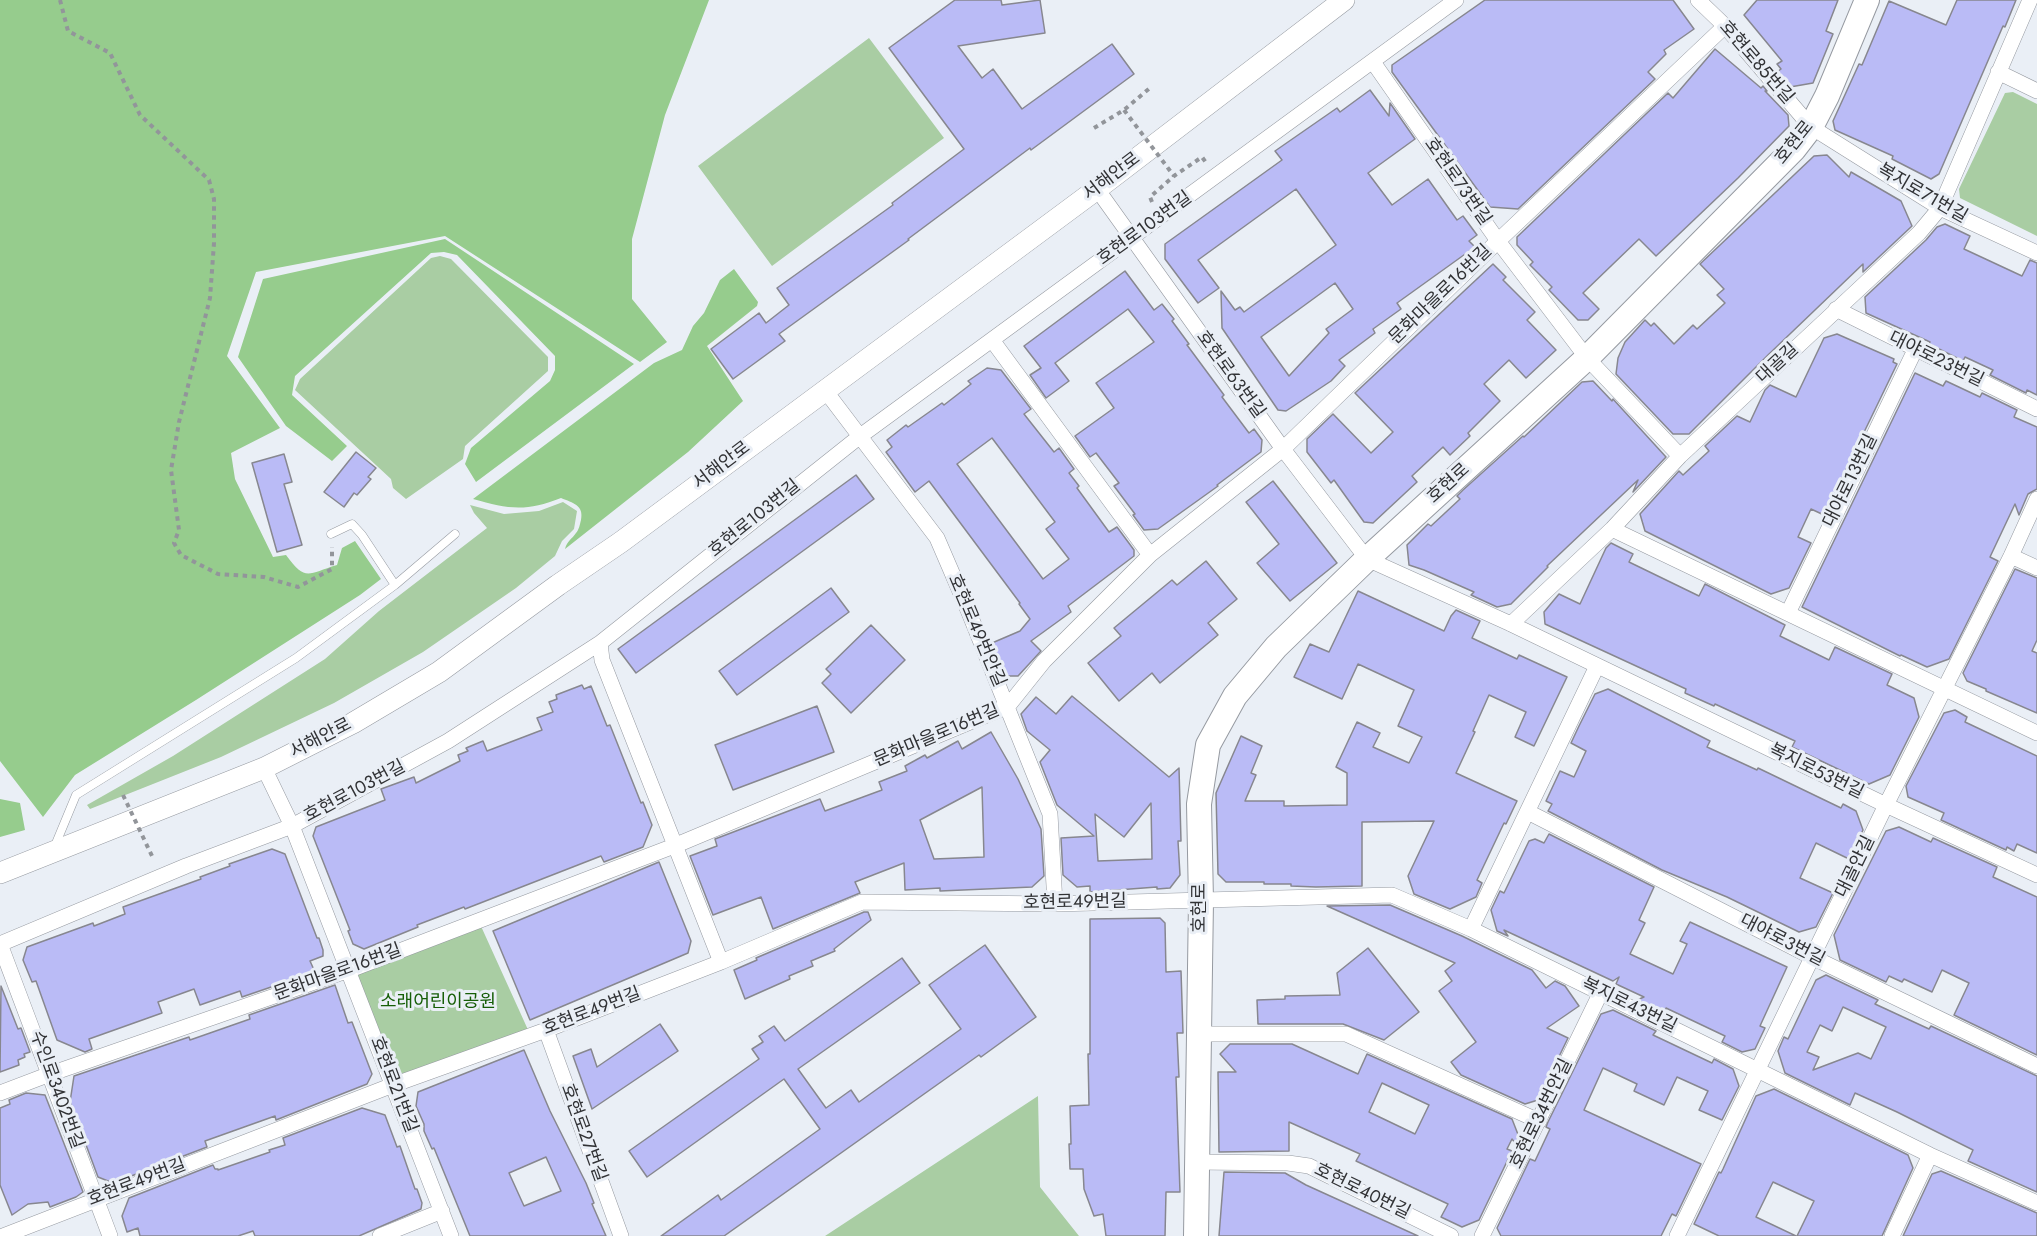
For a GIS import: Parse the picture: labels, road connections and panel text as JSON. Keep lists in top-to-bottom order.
{
  "streets": {
    "main road": ["호현로", "서해안로"],
    "street": [
      "호현로85번길",
      "호현로73번길",
      "복지로71번길",
      "호현로103번길",
      "문화마을로16번길",
      "대야로23번길",
      "대골길",
      "호현로63번길",
      "대야로13번길",
      "호현로49번안길",
      "복지로53번길",
      "대골안길",
      "호현로49번길",
      "대야로3번길",
      "복지로43번길",
      "호현로21번길",
      "수인로3402번길",
      "호현로34번안길",
      "호현로27번길",
      "호현로40번길"
    ]
  },
  "crossings": [
    ["호현로85번길", "호현로"],
    ["호현로85번길", "복지로71번길"],
    ["호현로85번길", "문화마을로16번길"],
    ["호현로", "호현로73번길"],
    ["호현로", "복지로71번길"],
    ["호현로", "호현로63번길"],
    ["호현로", "복지로53번길"],
    ["호현로", "호현로49번길"],
    ["호현로", "복지로43번길"],
    ["호현로", "호현로40번길"],
    ["서해안로", "호현로63번길"],
    ["서해안로", "호현로49번안길"],
    ["서해안로", "호현로21번길"],
    ["호현로73번길", "호현로103번길"],
    ["호현로73번길", "문화마을로16번길"],
    ["호현로73번길", "대골길"],
    ["복지로71번길", "대골길"],
    ["호현로103번길", "호현로63번길"],
    ["호현로103번길", "호현로49번안길"],
    ["호현로103번길", "호현로21번길"],
    ["호현로103번길", "수인로3402번길"],
    ["문화마을로16번길", "호현로63번길"],
    ["문화마을로16번길", "호현로49번안길"],
    ["문화마을로16번길", "호현로21번길"],
    ["문화마을로16번길", "수인로3402번길"],
    ["대야로23번길", "대골길"],
    ["대야로23번길", "대야로13번길"],
    ["대골길", "복지로53번길"],
    ["호현로63번길", "복지로53번길"],
    ["호현로49번안길", "호현로49번길"],
    ["복지로53번길", "대골안길"],
    ["대골안길", "대야로3번길"],
    ["대골안길", "복지로43번길"],
    ["호현로49번길", "복지로43번길"],
    ["호현로49번길", "호현로21번길"],
    ["호현로49번길", "수인로3402번길"],
    ["호현로49번길", "호현로27번길"],
    ["복지로43번길", "호현로34번안길"]
  ],
  "parks": ["소래어린이공원"]
}
